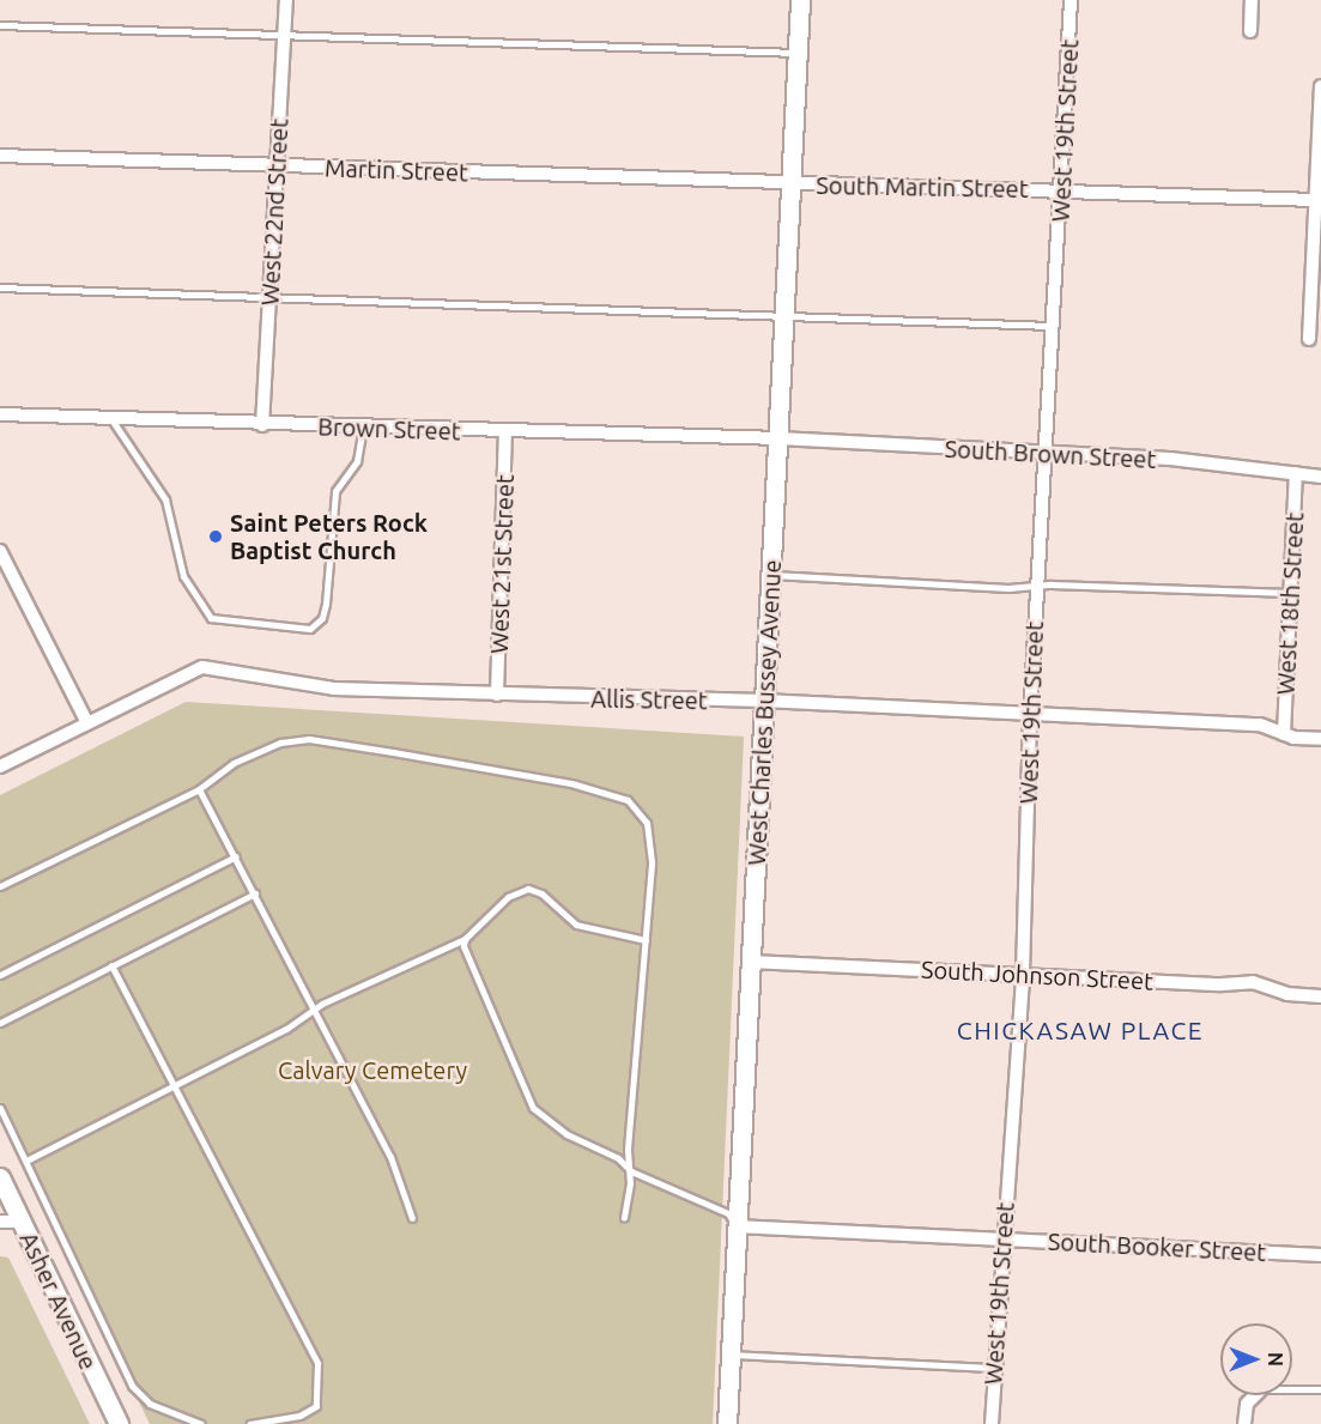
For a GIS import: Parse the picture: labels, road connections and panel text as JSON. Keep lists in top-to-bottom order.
{
  "streets": {
    "street": [
      "West 19th Street",
      "Martin Street",
      "South Martin Street",
      "West 22nd Street",
      "Brown Street",
      "South Brown Street",
      "West 21st Street",
      "West 18th Street",
      "Allis Street",
      "West Charles Bussey Avenue",
      "South Johnson Street",
      "South Booker Street",
      "Asher Avenue"
    ]
  },
  "crossings": [
    ["West 19th Street", "South Martin Street"],
    ["West 19th Street", "South Brown Street"],
    ["West 19th Street", "Allis Street"],
    ["West 19th Street", "South Johnson Street"],
    ["West 19th Street", "South Booker Street"],
    ["Martin Street", "South Martin Street"],
    ["Martin Street", "West 22nd Street"],
    ["Martin Street", "West Charles Bussey Avenue"],
    ["South Martin Street", "West Charles Bussey Avenue"],
    ["West 22nd Street", "Brown Street"],
    ["Brown Street", "South Brown Street"],
    ["Brown Street", "West 21st Street"],
    ["Brown Street", "West Charles Bussey Avenue"],
    ["South Brown Street", "West 18th Street"],
    ["South Brown Street", "West Charles Bussey Avenue"],
    ["West 21st Street", "Allis Street"],
    ["West 18th Street", "Allis Street"],
    ["Allis Street", "West Charles Bussey Avenue"],
    ["West Charles Bussey Avenue", "South Johnson Street"],
    ["West Charles Bussey Avenue", "South Booker Street"]
  ],
  "districts": ["CHICKASAW PLACE"],
  "parks": ["Calvary Cemetery"],
  "places": ["Saint Peters Rock Baptist Church"],
  "north": "right"
}
